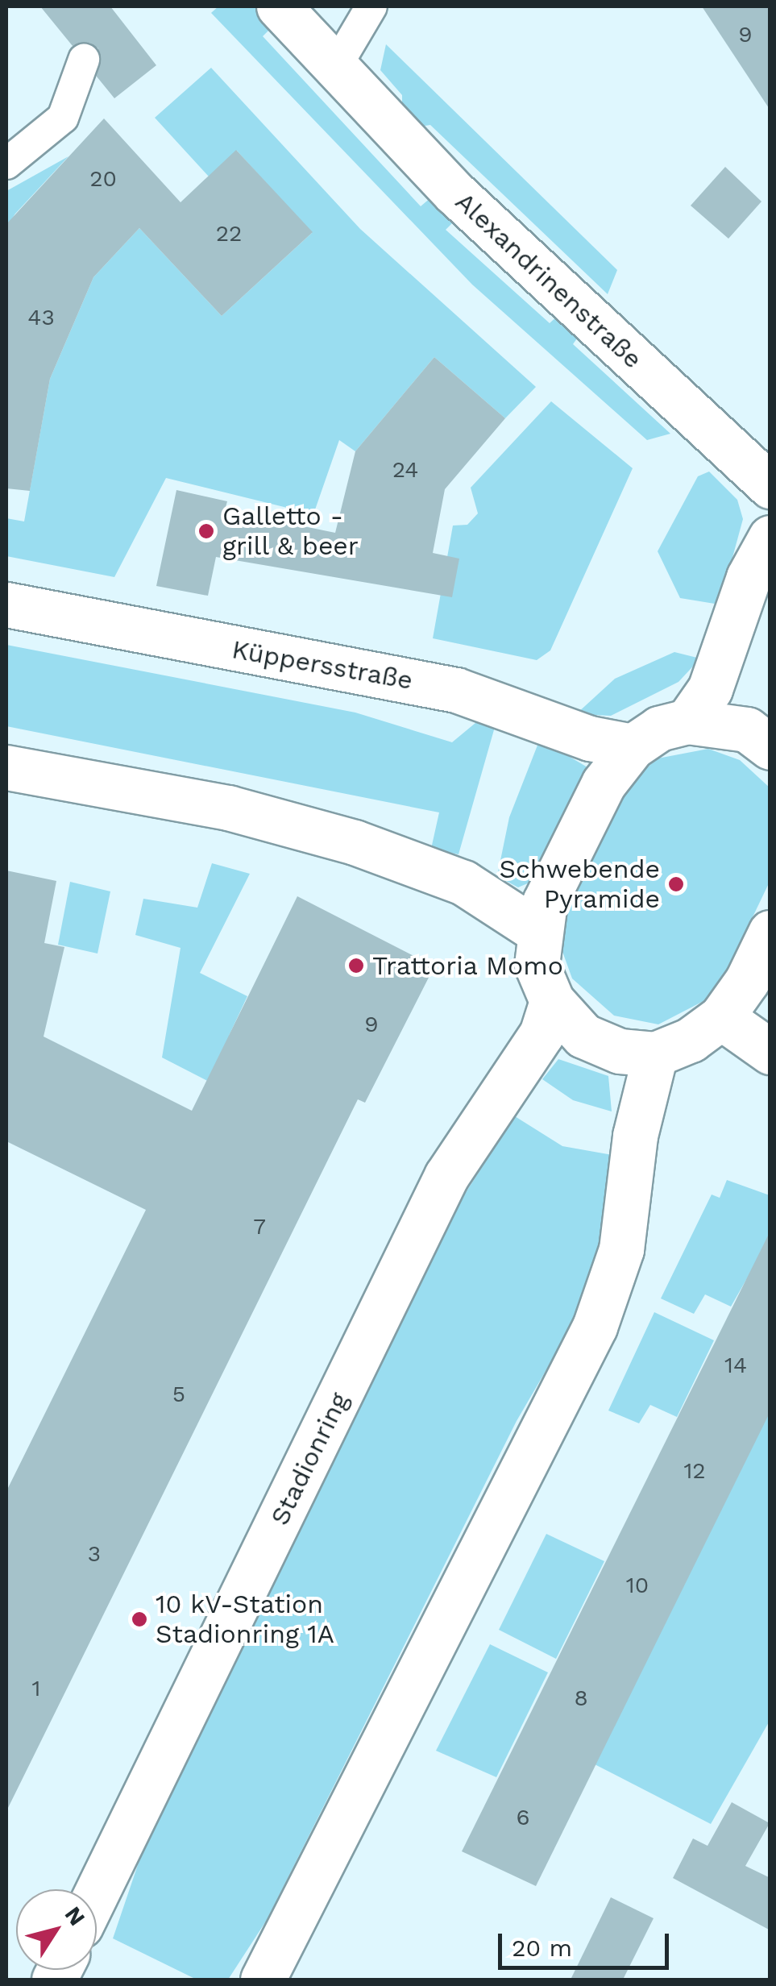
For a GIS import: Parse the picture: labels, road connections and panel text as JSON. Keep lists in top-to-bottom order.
{
  "streets": {
    "main road": ["Alexandrinenstraße", "Küppersstraße", "Stadionring"]
  },
  "places": [
    "Galletto - grill & beer",
    "Schwebende Pyramide",
    "Trattoria Momo",
    "10 kV-Station Stadionring 1A"
  ],
  "house_numbers": [
    "9",
    "20",
    "22",
    "43",
    "24",
    "9",
    "7",
    "14",
    "5",
    "12",
    "3",
    "10",
    "1",
    "8",
    "6"
  ],
  "scale_bar": "20 m",
  "north": "top right"
}
